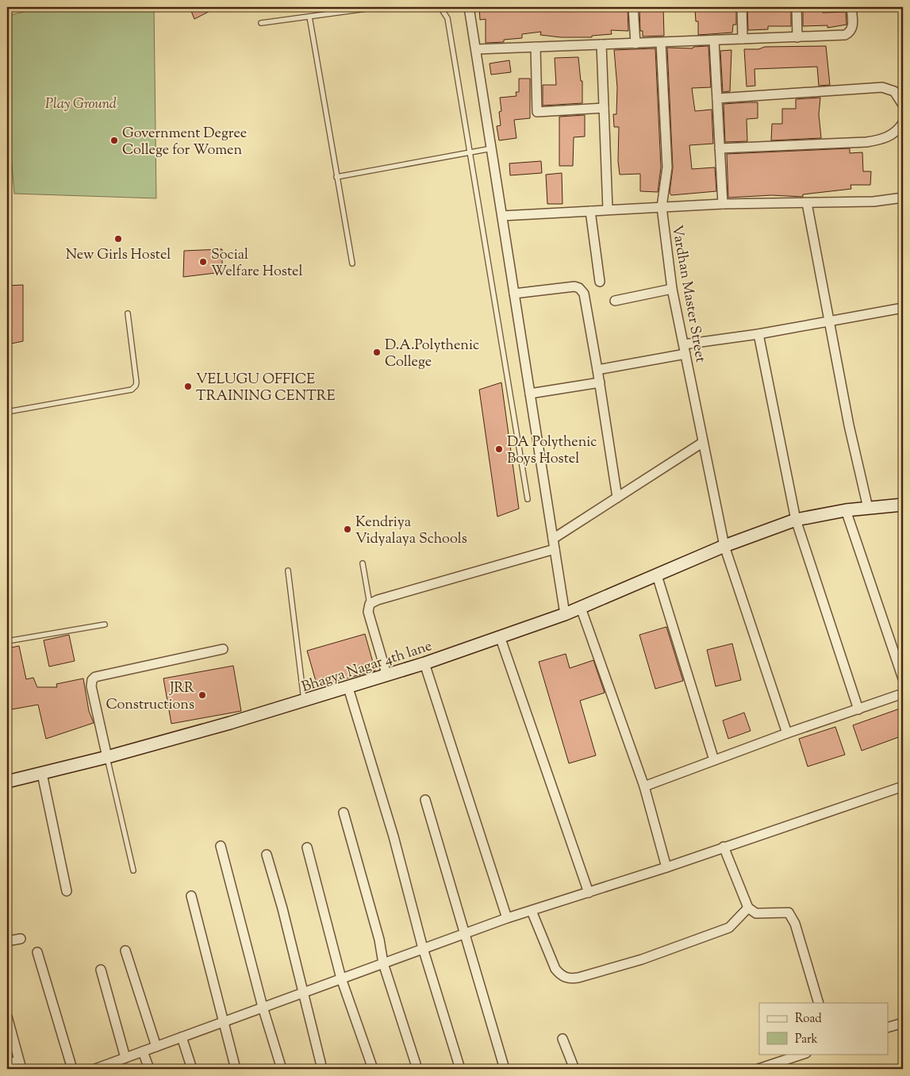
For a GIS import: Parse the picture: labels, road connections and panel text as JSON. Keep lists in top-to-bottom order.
{
  "streets": {
    "main road": ["Bhagya Nagar 4th lane"],
    "street": ["Vardhan Master Street"]
  },
  "crossings": [
    ["Vardhan Master Street", "Bhagya Nagar 4th lane"]
  ],
  "parks": ["Play Ground"],
  "places": [
    "Government Degree College for Women",
    "New Girls Hostel",
    "Social Welfare Hostel",
    "D.A.Polythenic College",
    "VELUGU OFFICE TRAINING CENTRE",
    "DA Polythenic Boys Hostel",
    "Kendriya Vidyalaya Schools",
    "JRR Constructions"
  ],
  "legend": ["Road", "Park"]
}
